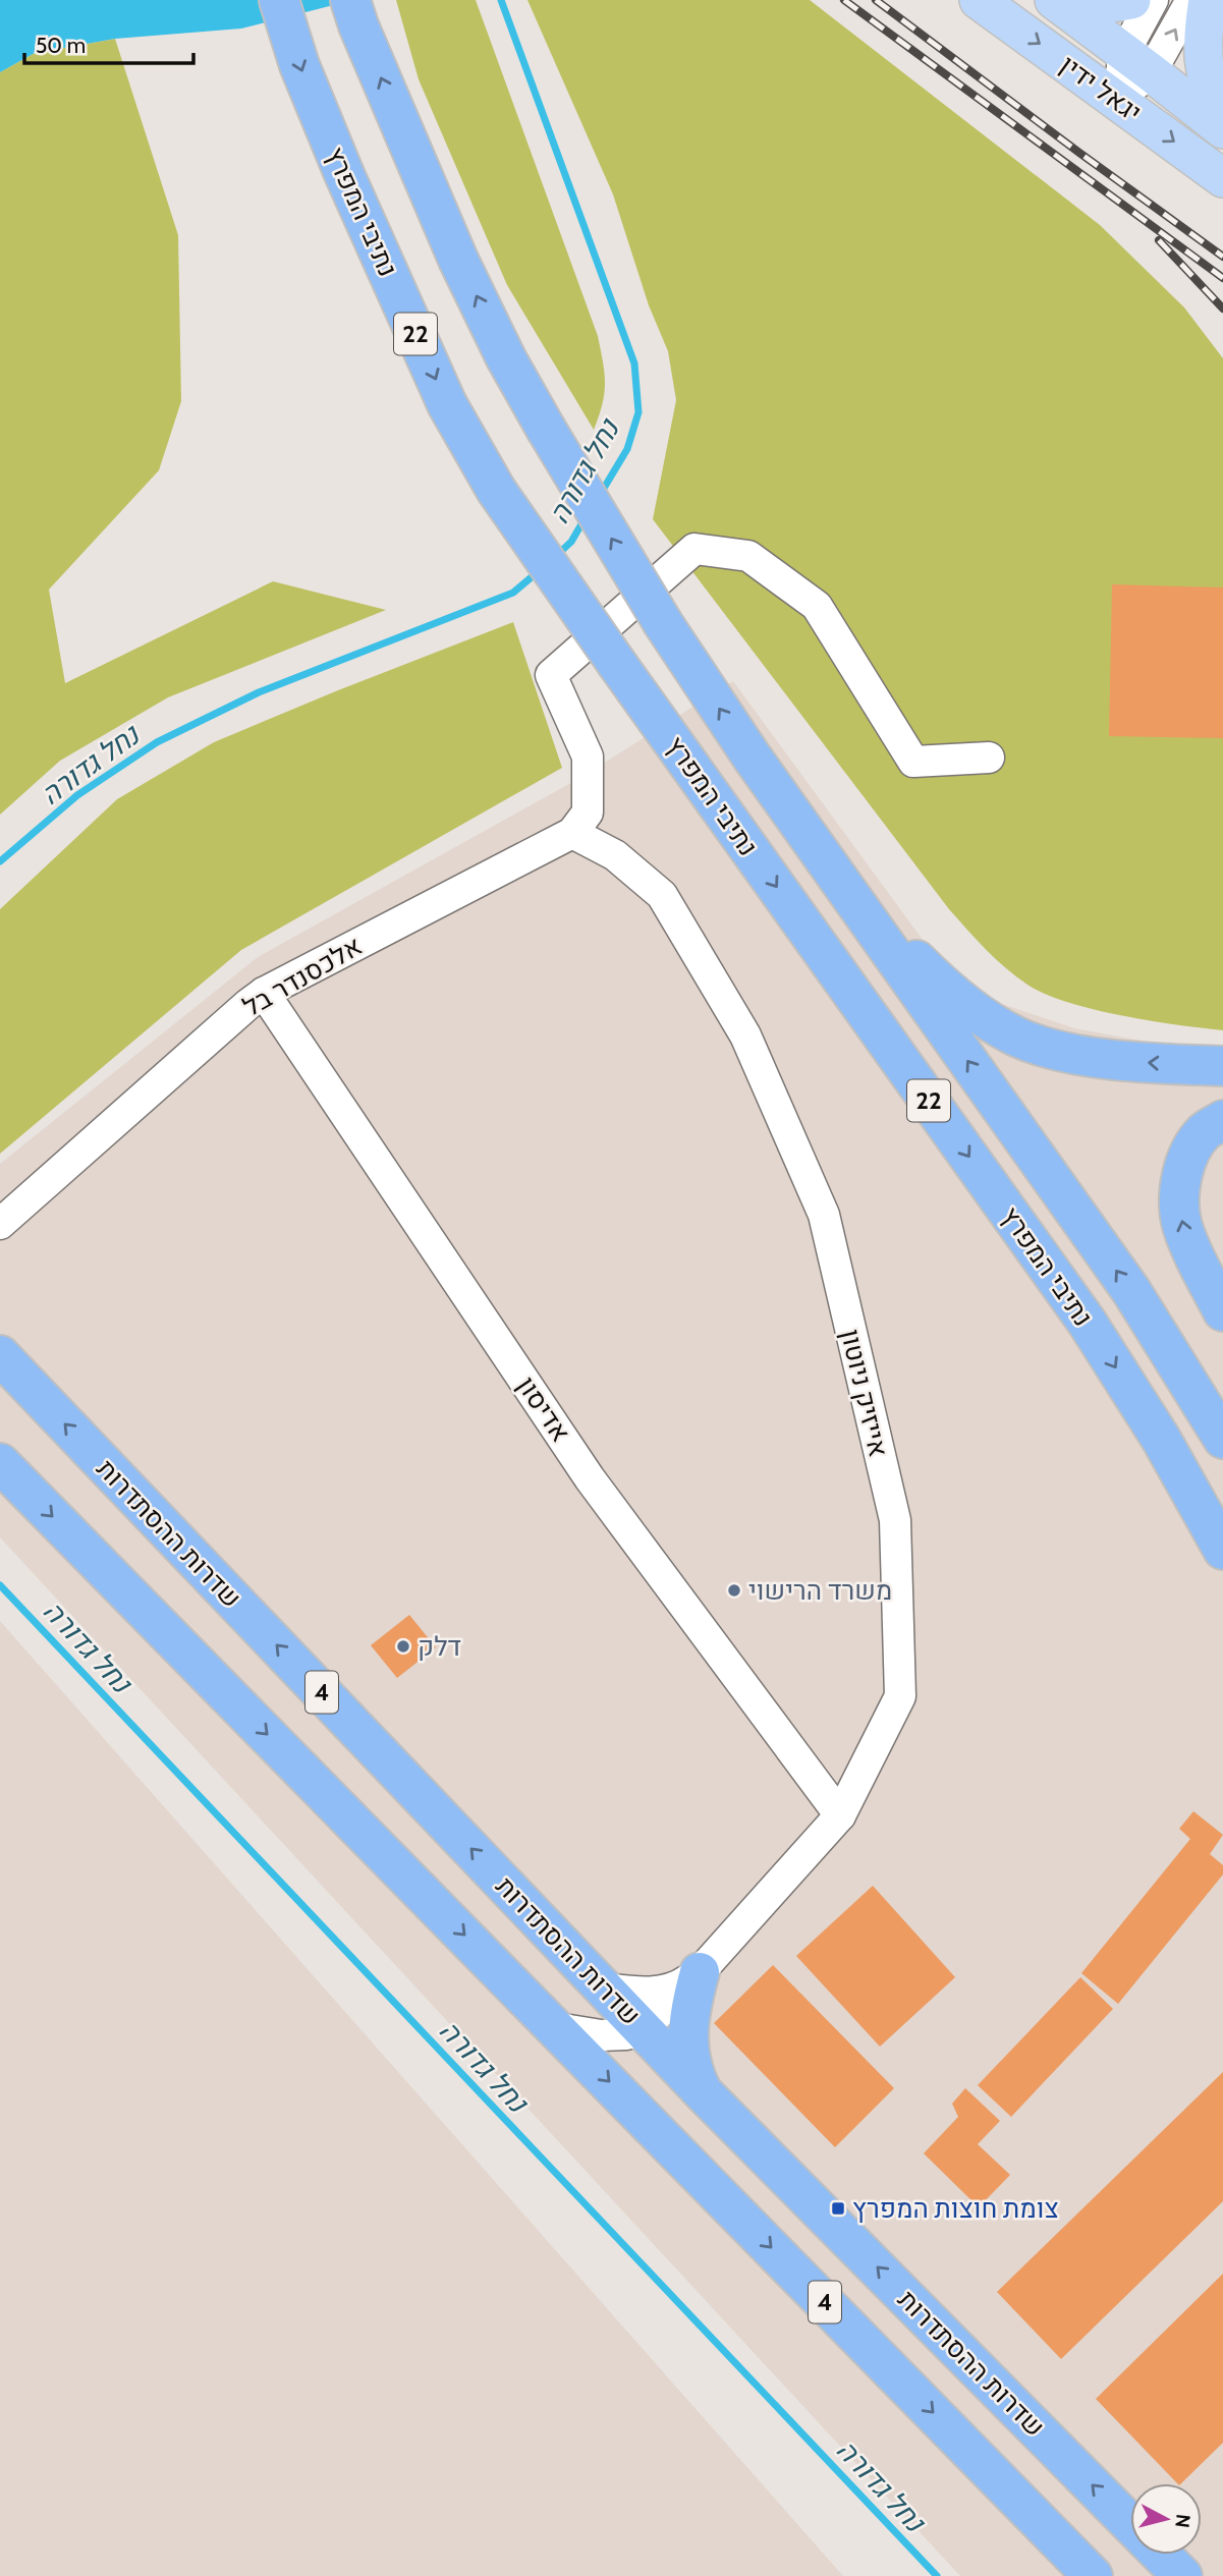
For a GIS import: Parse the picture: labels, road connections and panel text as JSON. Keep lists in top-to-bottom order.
{
  "streets": {
    "highway": [
      "נתיבי המפרץ",
      "22",
      "שדרות ההסתדרות",
      "4"
    ],
    "main road": ["יגאל ידין"],
    "street": ["אלכסנדר בל", "אייזיק ניוטון", "אדיסון"]
  },
  "crossings": [
    ["אלכסנדר בל", "אייזיק ניוטון"],
    ["אלכסנדר בל", "אדיסון"],
    ["אייזיק ניוטון", "אדיסון"],
    ["אייזיק ניוטון", "שדרות ההסתדרות"]
  ],
  "water": ["נחל גדורה"],
  "places": {
    "other": ["משרד הרישוי", "דלק"],
    "transit": ["צומת חוצות המפרץ"]
  },
  "scale_bar": "50 m",
  "north": "right"
}
